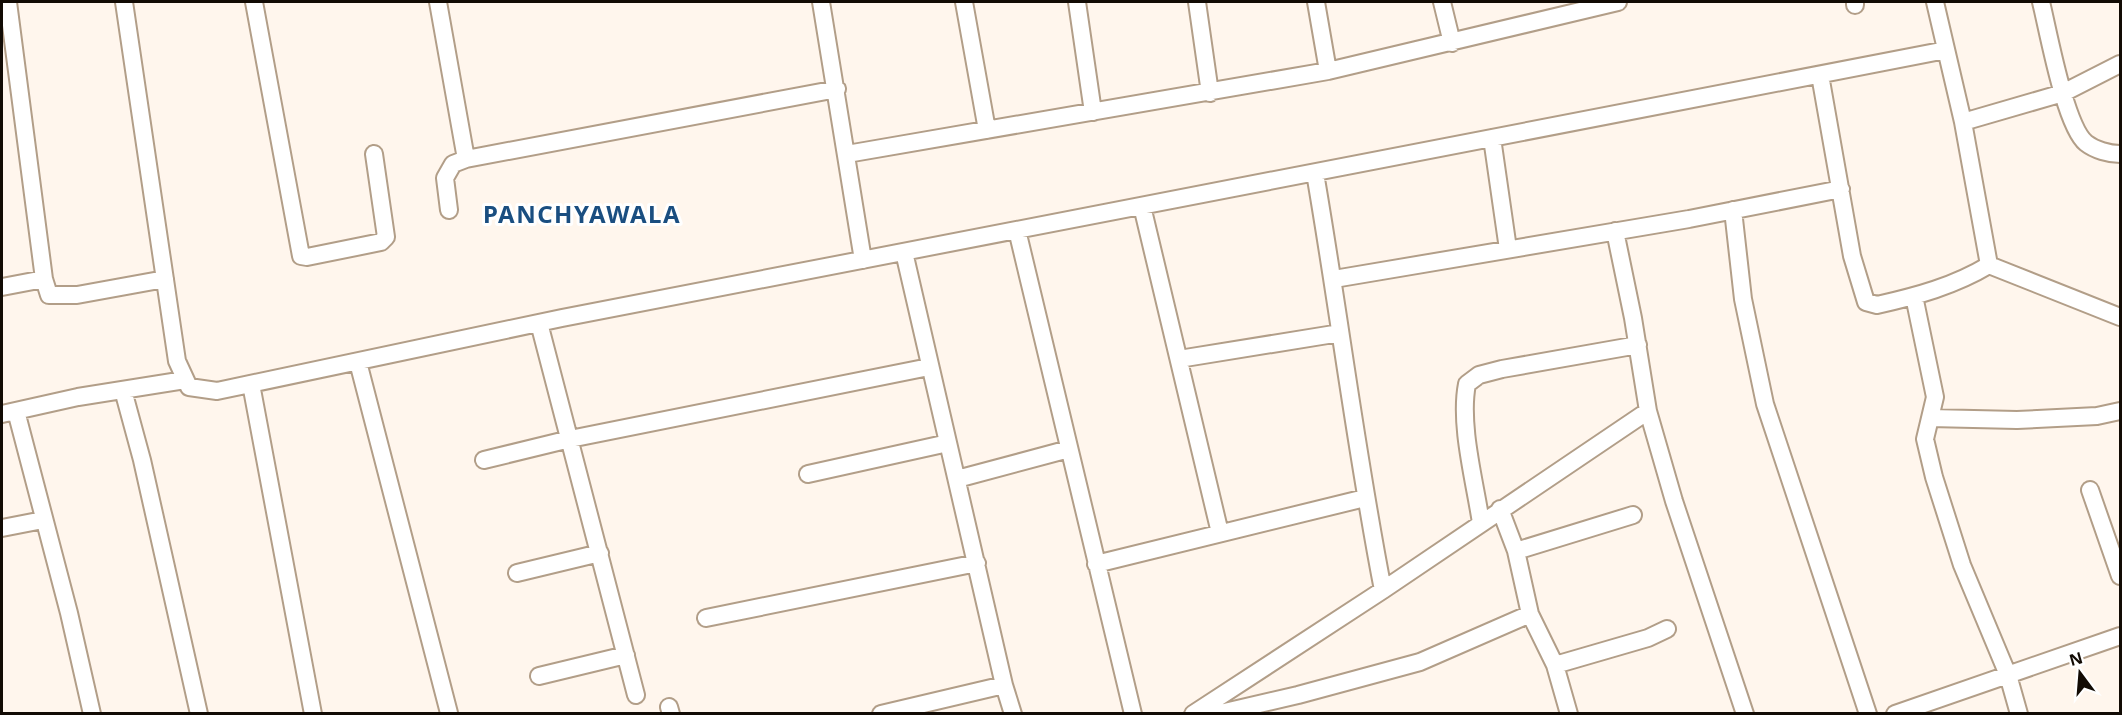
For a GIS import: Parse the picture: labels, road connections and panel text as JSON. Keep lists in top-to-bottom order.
{
  "districts": ["PANCHYAWALA"],
  "north": "top"
}
